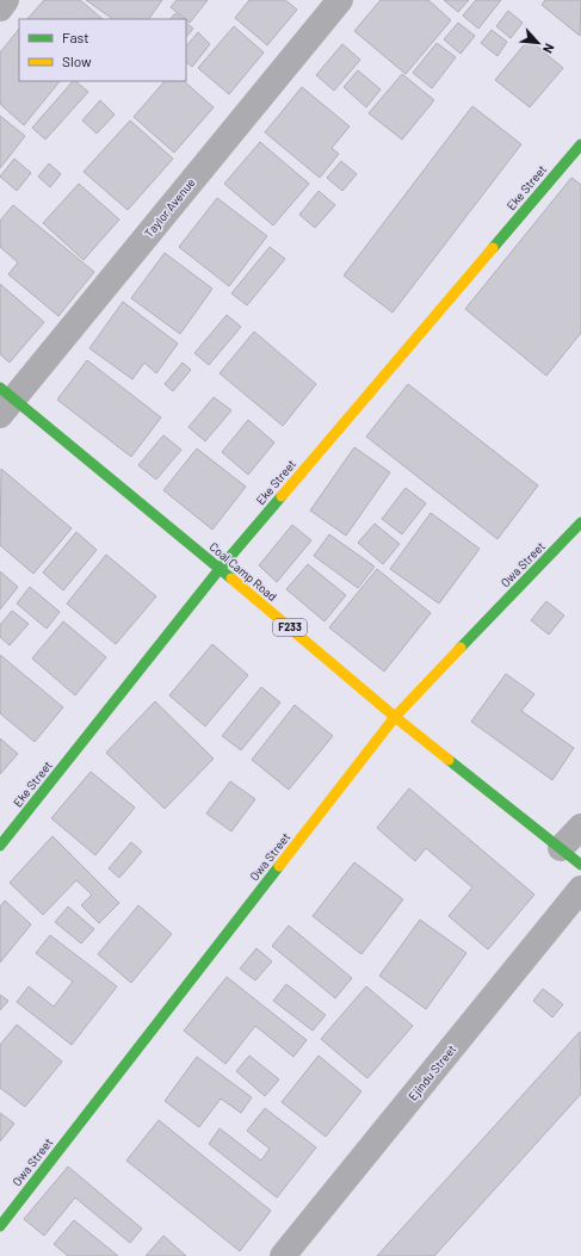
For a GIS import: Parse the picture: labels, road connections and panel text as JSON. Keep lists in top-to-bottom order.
{
  "streets": {
    "street": [
      "Eke Street",
      "Taylor Avenue",
      "Owa Street",
      "Coal Camp Road",
      "F233",
      "Ejindu Street"
    ]
  },
  "crossings": [
    ["Eke Street", "Coal Camp Road"],
    ["Taylor Avenue", "Coal Camp Road"],
    ["Owa Street", "Coal Camp Road"]
  ],
  "legend": ["Fast", "Slow"],
  "north": "bottom right"
}
